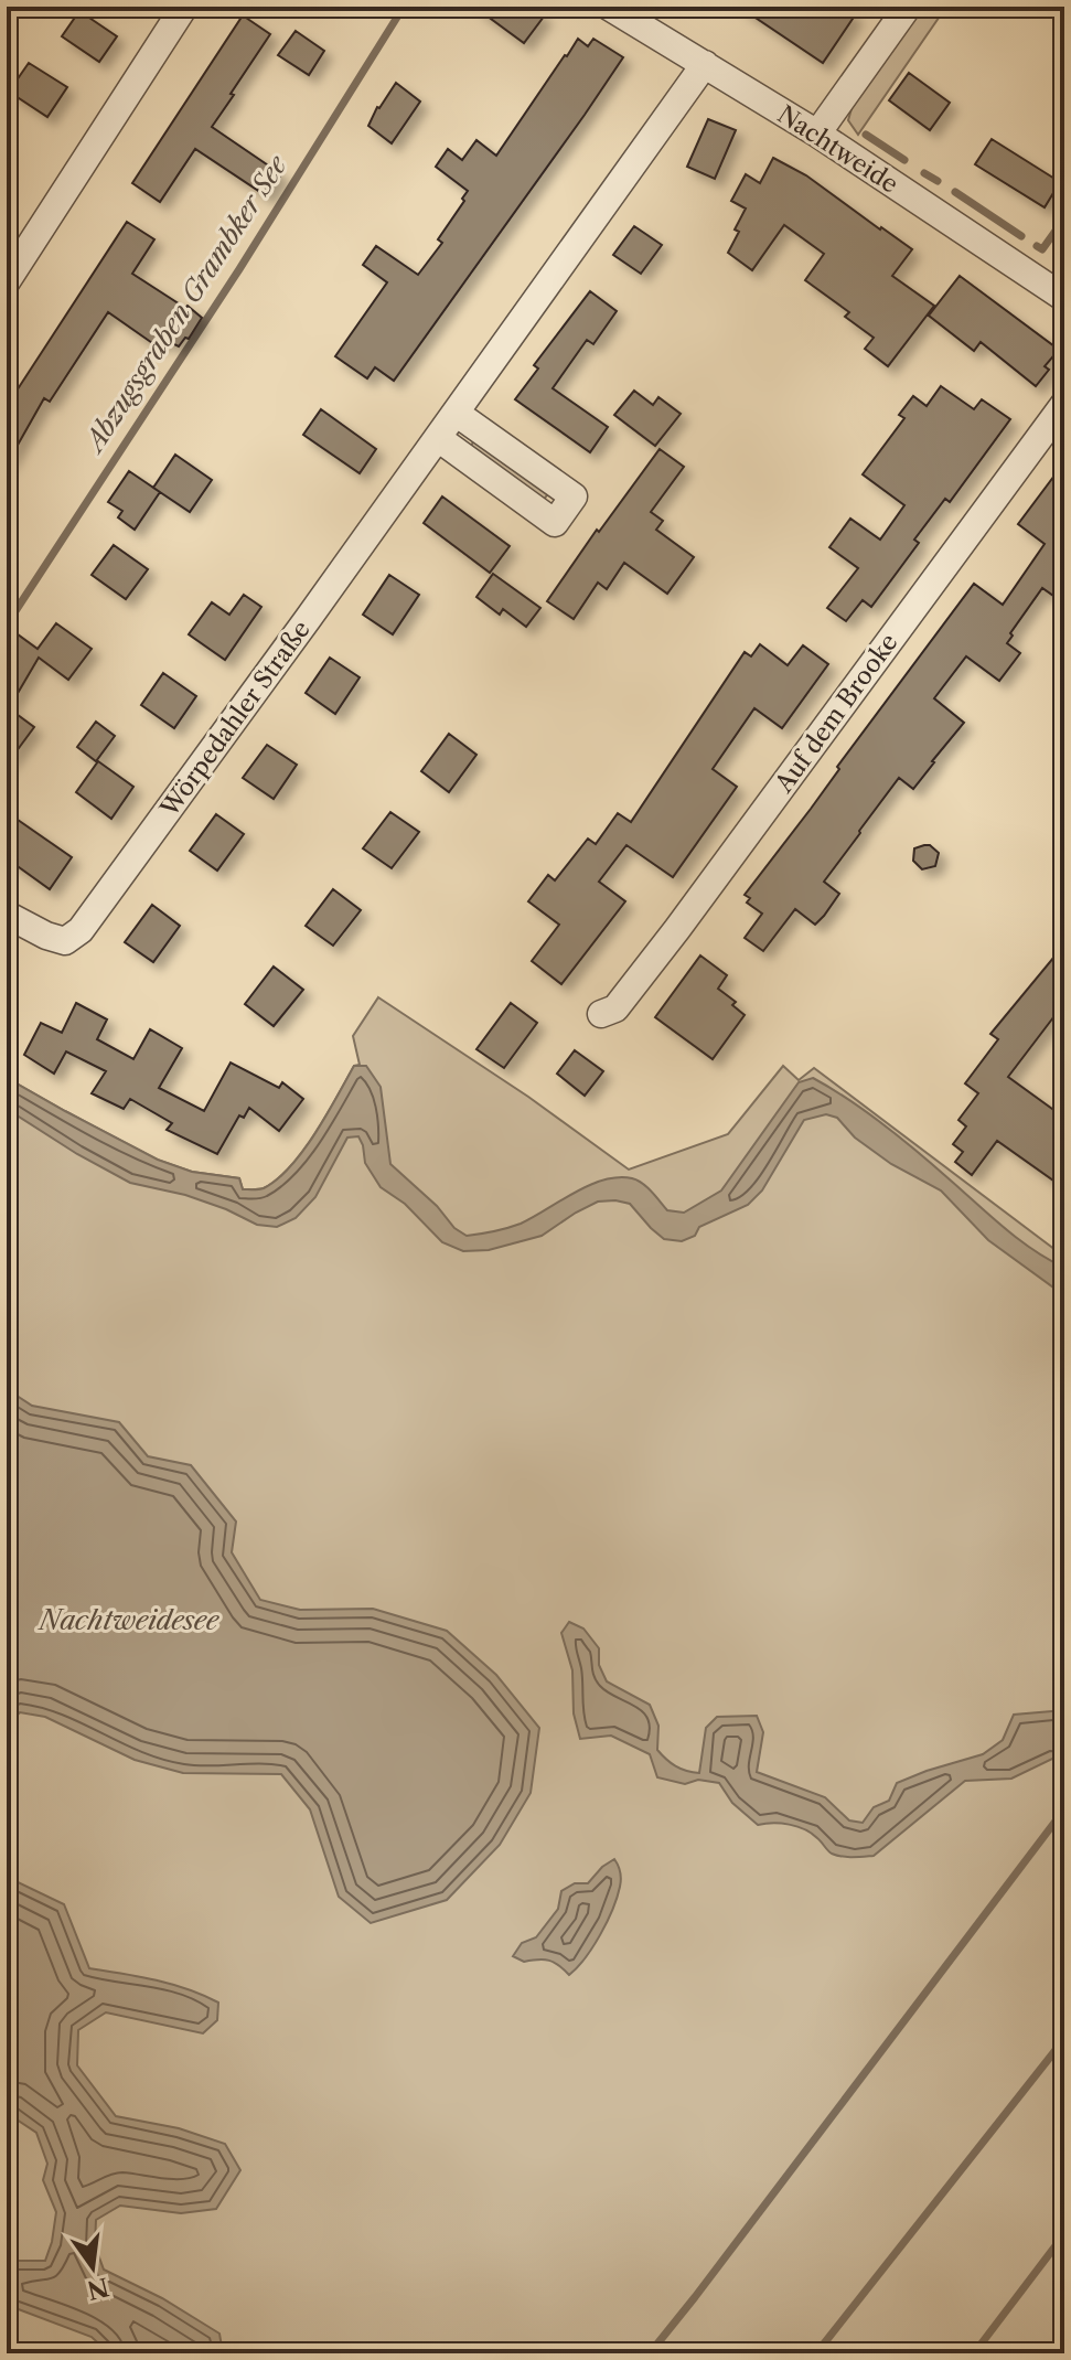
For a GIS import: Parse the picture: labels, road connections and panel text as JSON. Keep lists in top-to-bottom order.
{
  "streets": {
    "street": ["Nachtweide", "Auf dem Brooke", "Wörpedahler Straße"]
  },
  "crossings": [
    ["Nachtweide", "Wörpedahler Straße"]
  ],
  "water": ["Abzugsgraben Grambker See", "Nachtweidesee"],
  "north": "bottom"
}
